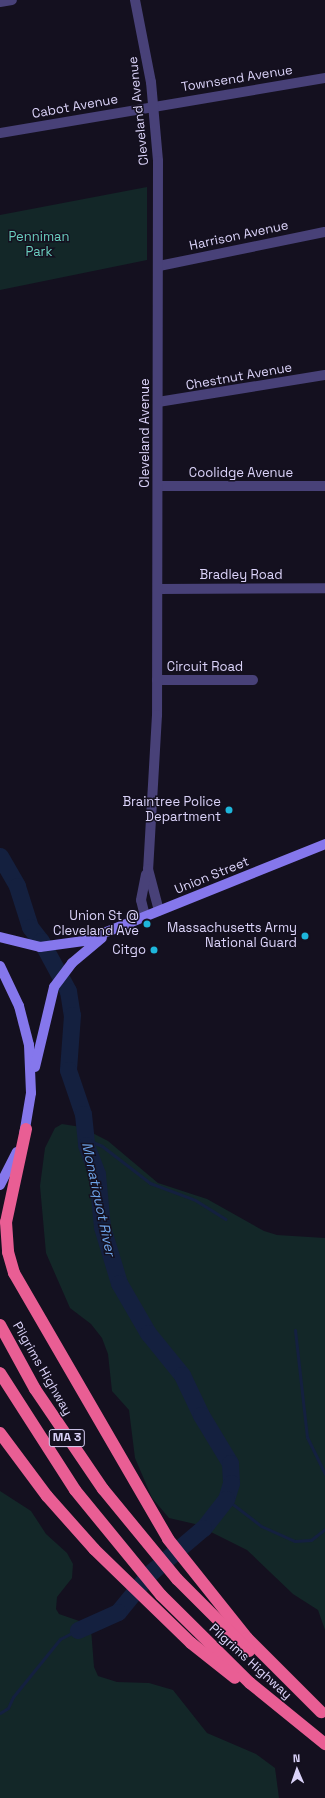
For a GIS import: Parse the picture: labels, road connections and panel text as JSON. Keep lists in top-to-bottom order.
{
  "streets": {
    "highway": ["Pilgrims Highway", "MA 3"],
    "main road": ["Union Street"],
    "street": [
      "Townsend Avenue",
      "Cabot Avenue",
      "Cleveland Avenue",
      "Harrison Avenue",
      "Chestnut Avenue",
      "Coolidge Avenue",
      "Bradley Road",
      "Circuit Road"
    ]
  },
  "crossings": [
    ["Townsend Avenue", "Cabot Avenue"],
    ["Townsend Avenue", "Cleveland Avenue"],
    ["Cabot Avenue", "Cleveland Avenue"],
    ["Cleveland Avenue", "Harrison Avenue"],
    ["Cleveland Avenue", "Chestnut Avenue"],
    ["Cleveland Avenue", "Coolidge Avenue"],
    ["Cleveland Avenue", "Bradley Road"],
    ["Cleveland Avenue", "Circuit Road"],
    ["Cleveland Avenue", "Union Street"]
  ],
  "water": ["Monatiquot River"],
  "parks": ["Penniman Park"],
  "places": [
    "Braintree Police Department",
    "Union St @ Cleveland Ave",
    "Massachusetts Army National Guard",
    "Citgo"
  ],
  "north": "top"
}
